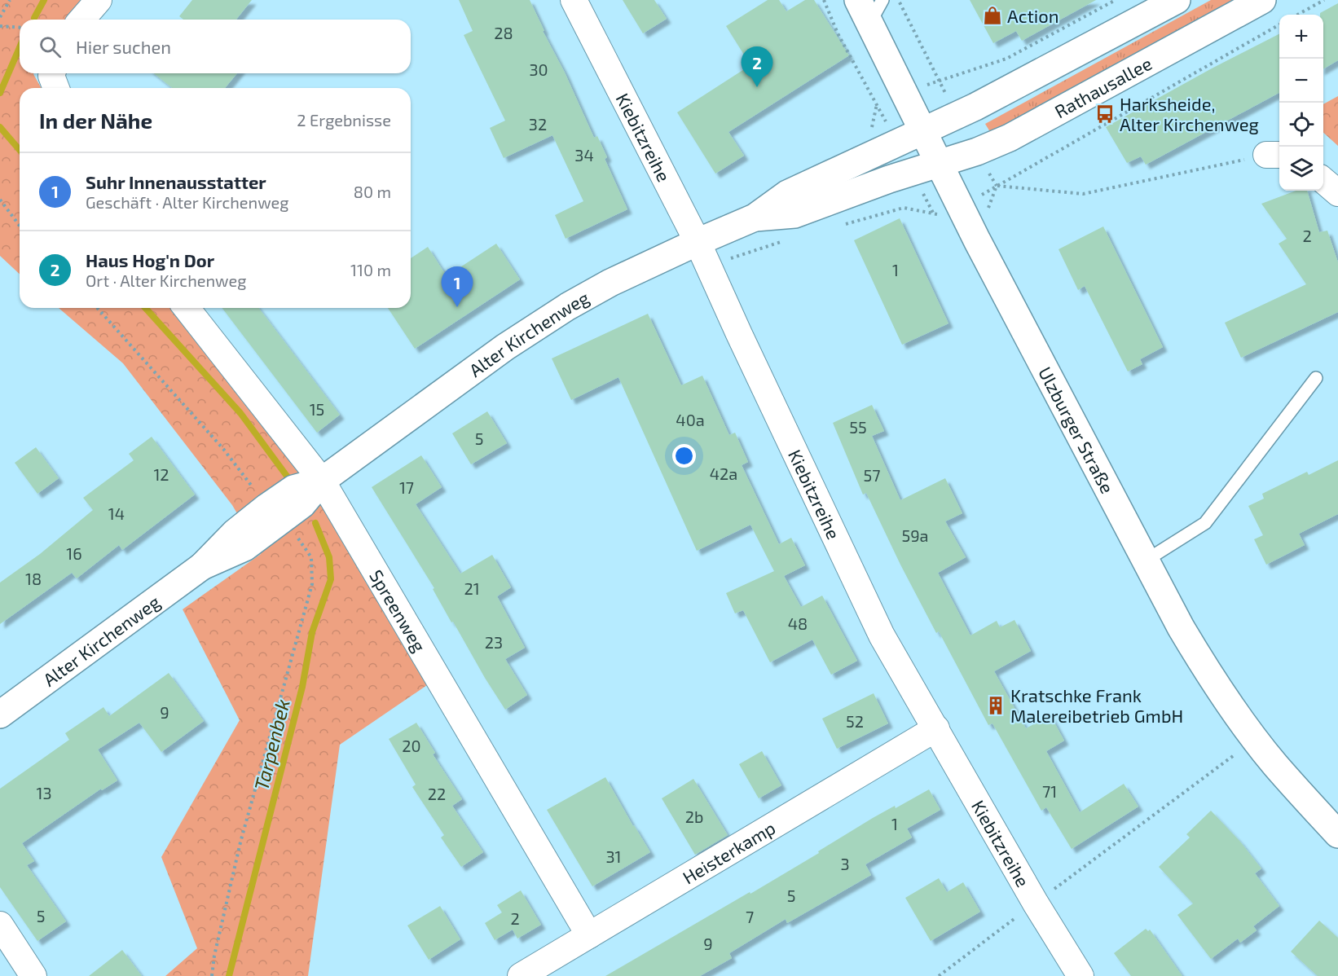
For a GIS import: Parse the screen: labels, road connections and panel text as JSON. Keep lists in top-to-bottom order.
{
  "streets": {
    "main road": ["Rathausallee", "Alter Kirchenweg", "Ulzburger Straße"],
    "street": ["Kiebitzreihe", "Spreenweg", "Heisterkamp"]
  },
  "crossings": [
    ["Rathausallee", "Alter Kirchenweg"],
    ["Rathausallee", "Ulzburger Straße"],
    ["Kiebitzreihe", "Alter Kirchenweg"],
    ["Kiebitzreihe", "Heisterkamp"],
    ["Alter Kirchenweg", "Ulzburger Straße"],
    ["Alter Kirchenweg", "Spreenweg"],
    ["Spreenweg", "Heisterkamp"]
  ],
  "water": ["Tarpenbek"],
  "places": {
    "shop": ["Action"],
    "bus stop": ["Harksheide, Alter Kirchenweg"],
    "building": ["Kratschke Frank Malereibetrieb GmbH"]
  },
  "house_numbers": [
    "28",
    "30",
    "32",
    "34",
    "2",
    "1",
    "15",
    "40a",
    "55",
    "5",
    "42a",
    "12",
    "57",
    "17",
    "14",
    "59a",
    "16",
    "18",
    "21",
    "48",
    "23",
    "9",
    "52",
    "20",
    "71",
    "13",
    "22",
    "2b",
    "1",
    "31",
    "3",
    "5",
    "5",
    "7",
    "2",
    "9"
  ],
  "page": {
    "map_buttons": ["+", "−"],
    "search": "Hier suchen",
    "pins": ["2", "1"],
    "heading": ["In der Nähe", "2 Ergebnisse"],
    "list": [
      {
        "mark": "1",
        "name": "Suhr Innenausstatter",
        "note": "Geschäft · Alter Kirchenweg",
        "value": "80 m"
      },
      {
        "mark": "2",
        "name": "Haus Hog'n Dor",
        "note": "Ort · Alter Kirchenweg",
        "value": "110 m"
      }
    ]
  }
}
